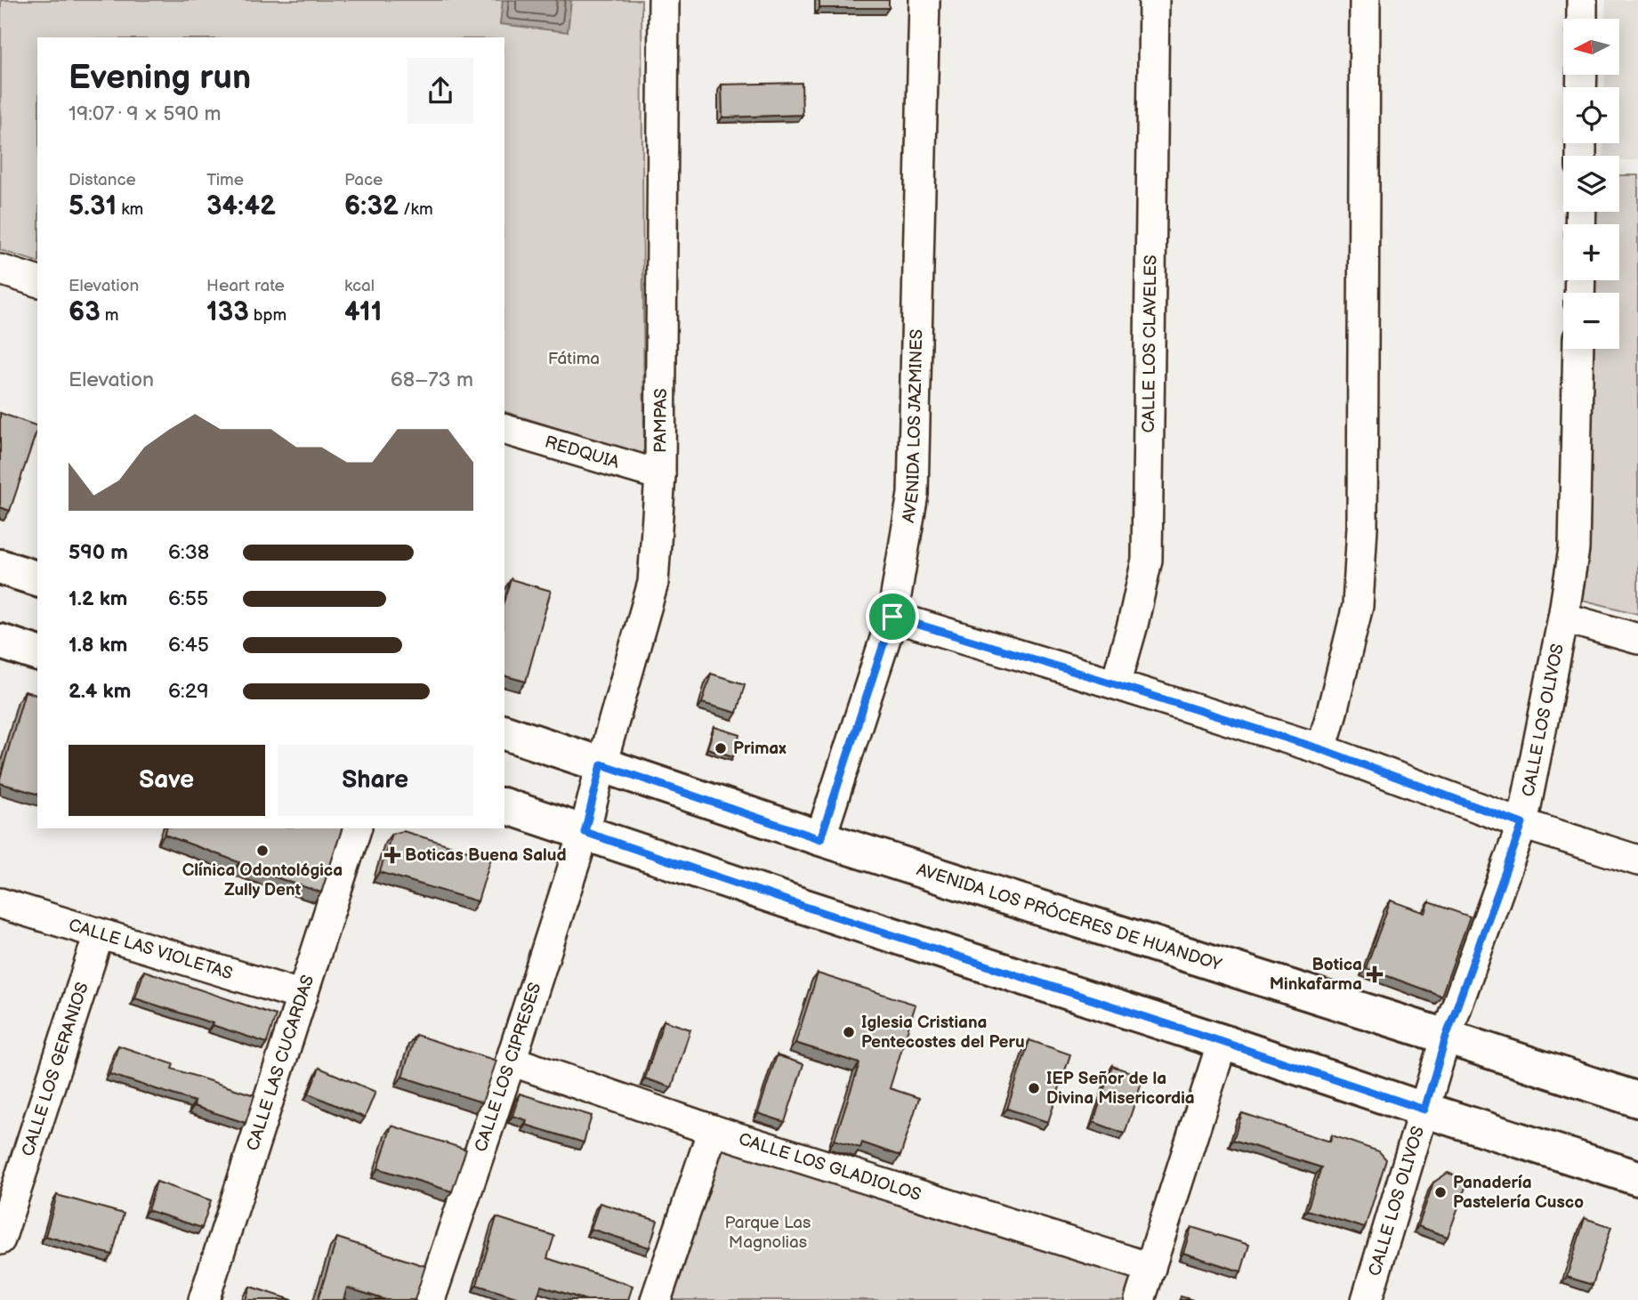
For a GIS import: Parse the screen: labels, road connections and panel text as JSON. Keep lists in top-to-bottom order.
{
  "streets": {
    "main road": ["AVENIDA LOS PRÓCERES DE HUANDOY"],
    "street": [
      "CALLE LOS CLAVELES",
      "PAMPAS",
      "AVENIDA LOS JAZMINES",
      "REDQUIA",
      "CALLE LOS OLIVOS",
      "CALLE LAS VIOLETAS",
      "CALLE LAS CUCARDAS",
      "CALLE LOS CIPRESES",
      "CALLE LOS GERANIOS",
      "CALLE LOS GLADIOLOS"
    ]
  },
  "crossings": [
    ["PAMPAS", "REDQUIA"],
    ["PAMPAS", "AVENIDA LOS PRÓCERES DE HUANDOY"],
    ["PAMPAS", "CALLE LOS CIPRESES"],
    ["AVENIDA LOS JAZMINES", "AVENIDA LOS PRÓCERES DE HUANDOY"],
    ["CALLE LOS OLIVOS", "AVENIDA LOS PRÓCERES DE HUANDOY"],
    ["CALLE LAS VIOLETAS", "CALLE LAS CUCARDAS"],
    ["CALLE LAS VIOLETAS", "CALLE LOS GERANIOS"],
    ["CALLE LOS CIPRESES", "CALLE LOS GLADIOLOS"]
  ],
  "parks": ["Fátima", "Parque Las Magnolias"],
  "places": {
    "other": [
      "Primax",
      "Clínica Odontológica Zully Dent",
      "Iglesia Cristiana Pentecostes del Peru",
      "IEP Señor de la Divina Misericordia",
      "Panadería Pastelería Cusco"
    ],
    "health": ["Boticas Buena Salud", "Botica Minkafarma"]
  },
  "north": "left",
  "page": {
    "map_buttons": ["+", "−"],
    "heading": ["Evening run", "19:07 · 9 × 590 m"],
    "stats": [
      ["Distance", "5.31 km"],
      ["Time", "34:42"],
      ["Pace", "6:32 /km"],
      ["Elevation", "63 m"],
      ["Heart rate", "133 bpm"],
      ["kcal", "411"]
    ],
    "chart": ["Elevation", "68–73 m"],
    "list": [
      {
        "name": "590 m",
        "note": "6:38"
      },
      {
        "name": "1.2 km",
        "note": "6:55"
      },
      {
        "name": "1.8 km",
        "note": "6:45"
      },
      {
        "name": "2.4 km",
        "note": "6:29"
      }
    ],
    "buttons": ["Save", "Share"]
  }
}
